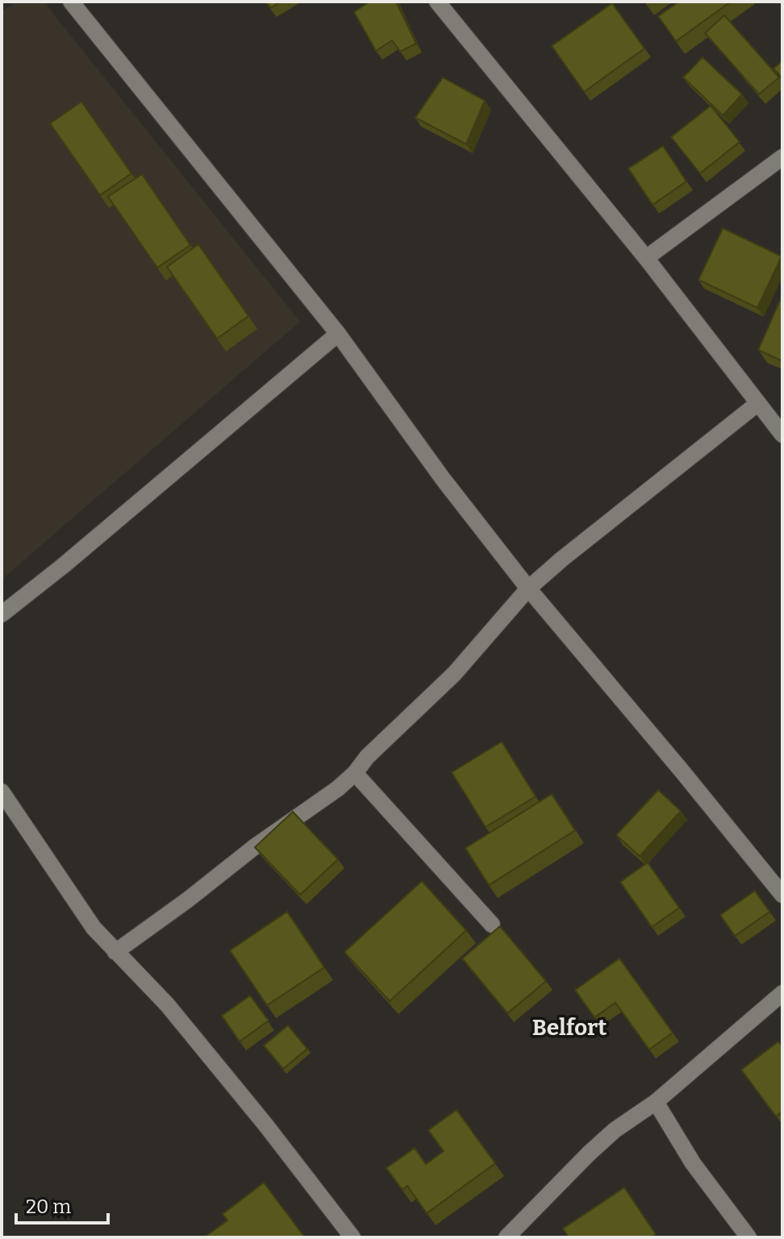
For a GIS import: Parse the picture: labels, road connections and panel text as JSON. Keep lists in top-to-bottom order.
{
  "districts": ["Belfort"],
  "scale_bar": "20 m"
}
